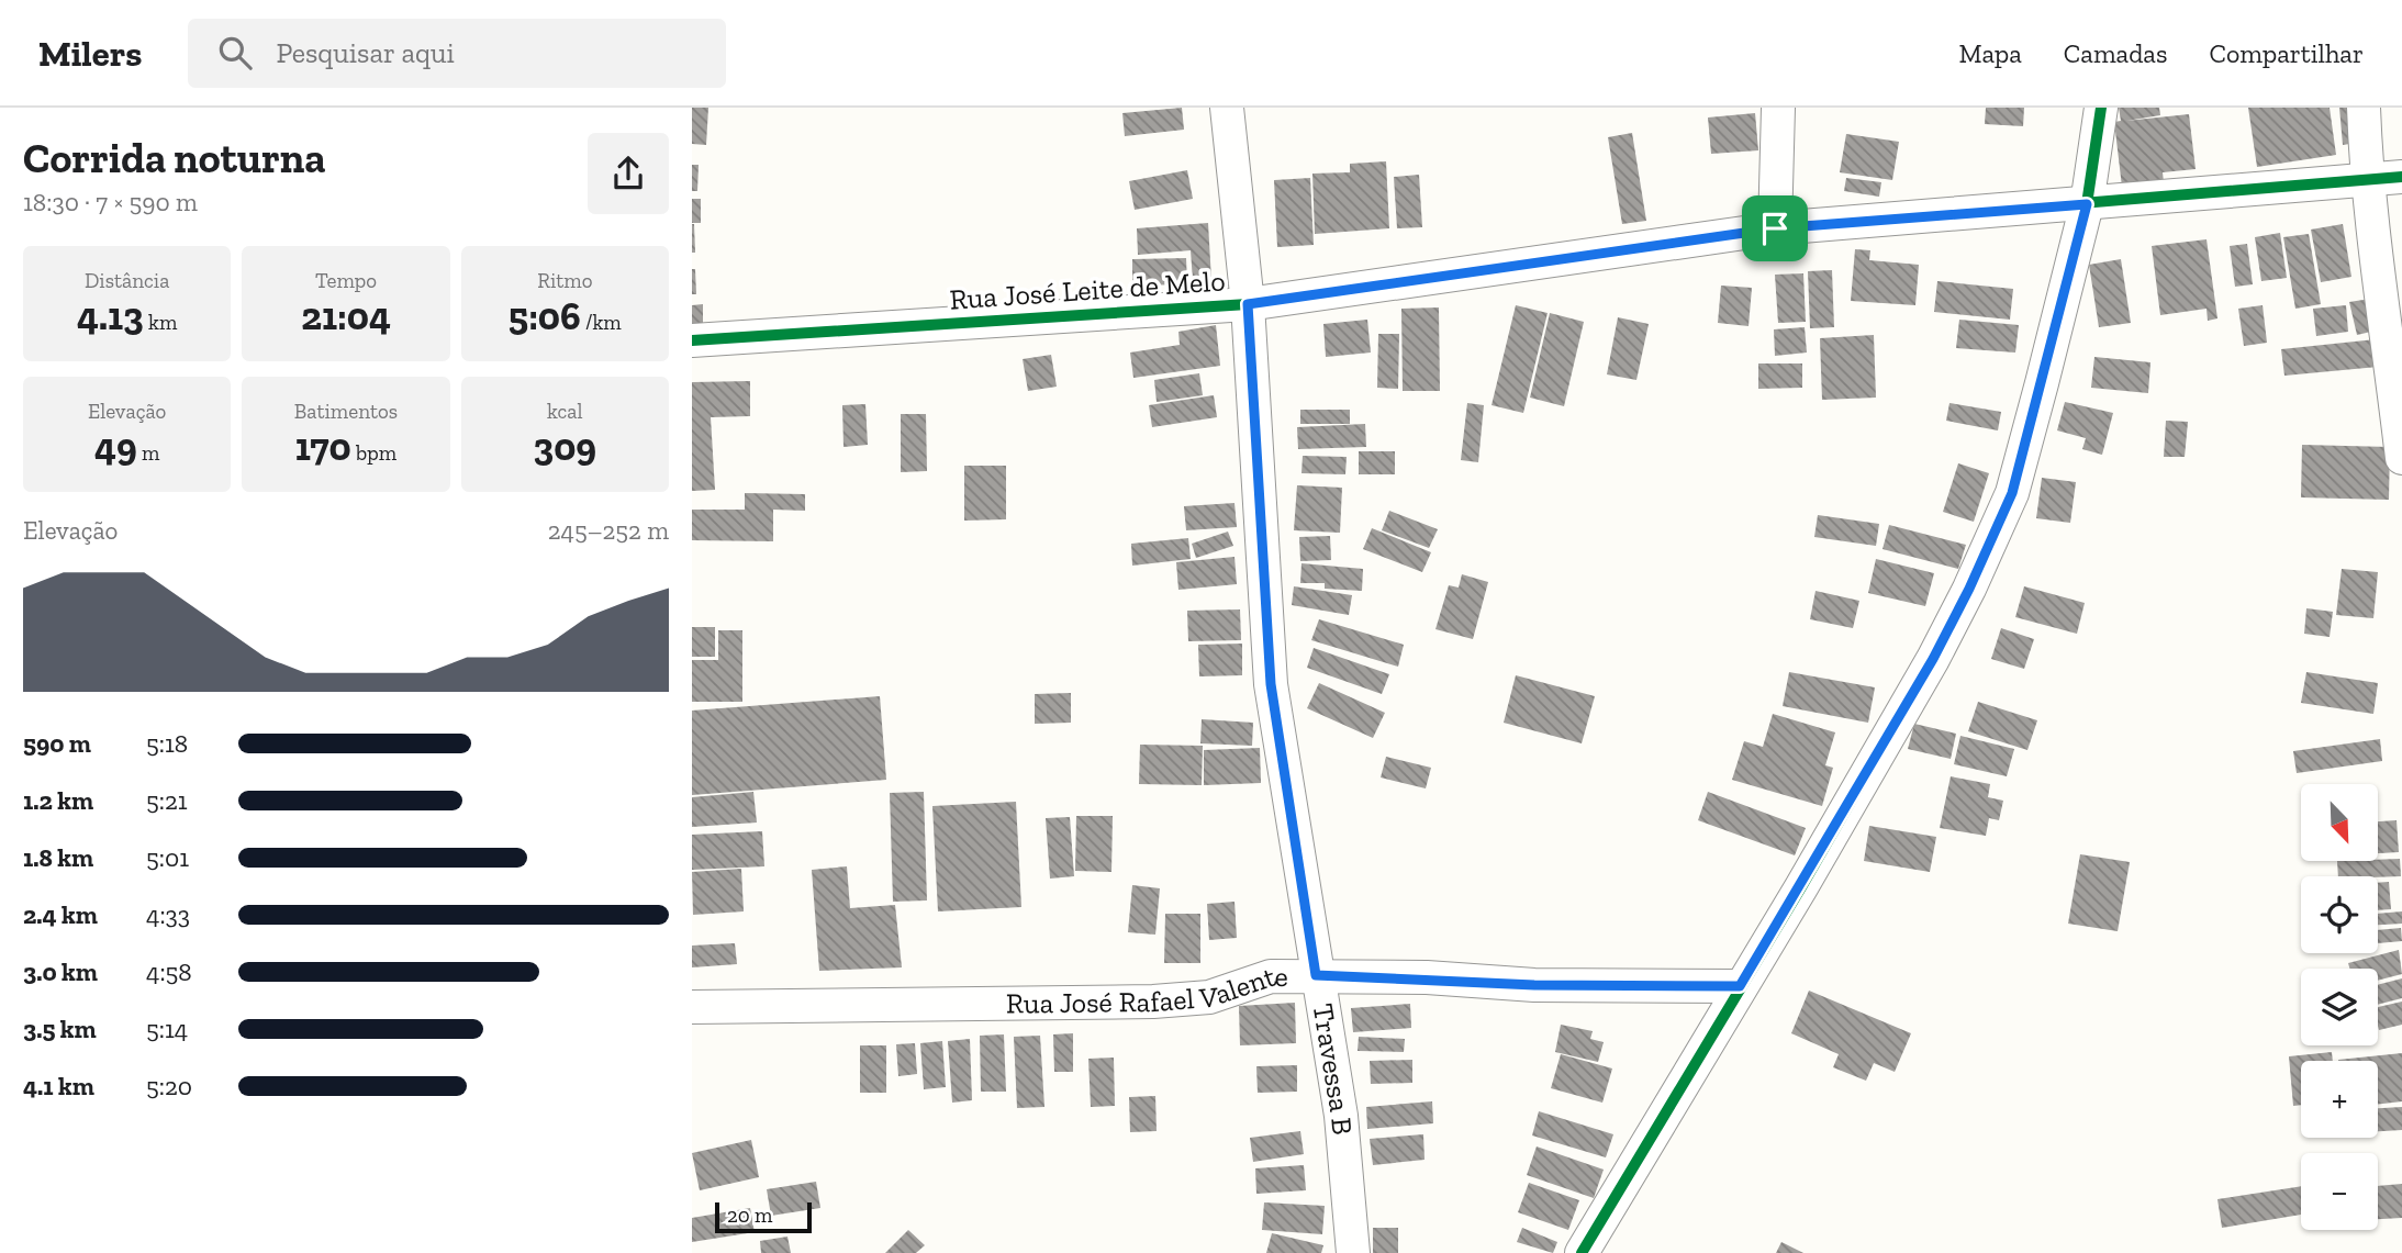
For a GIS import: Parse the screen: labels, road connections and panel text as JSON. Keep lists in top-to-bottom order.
{
  "streets": {
    "street": ["Rua José Leite de Melo", "Rua José Rafael Valente", "Travessa B"]
  },
  "crossings": [
    ["Rua José Leite de Melo", "Travessa B"],
    ["Rua José Rafael Valente", "Travessa B"]
  ],
  "scale_bar": "20 m",
  "north": "bottom right",
  "page": {
    "header": "Milers",
    "search": "Pesquisar aqui",
    "nav": ["Mapa", "Camadas", "Compartilhar"],
    "heading": ["Corrida noturna", "18:30 · 7 × 590 m"],
    "stats": [
      ["Distância", "4.13 km"],
      ["Tempo", "21:04"],
      ["Ritmo", "5:06 /km"],
      ["Elevação", "49 m"],
      ["Batimentos", "170 bpm"],
      ["kcal", "309"]
    ],
    "chart": ["Elevação", "245–252 m"],
    "list": [
      {
        "name": "590 m",
        "note": "5:18"
      },
      {
        "name": "1.2 km",
        "note": "5:21"
      },
      {
        "name": "1.8 km",
        "note": "5:01"
      },
      {
        "name": "2.4 km",
        "note": "4:33"
      },
      {
        "name": "3.0 km",
        "note": "4:58"
      },
      {
        "name": "3.5 km",
        "note": "5:14"
      },
      {
        "name": "4.1 km",
        "note": "5:20"
      }
    ],
    "map_buttons": ["+", "−"],
    "scale": "20 m"
  }
}
